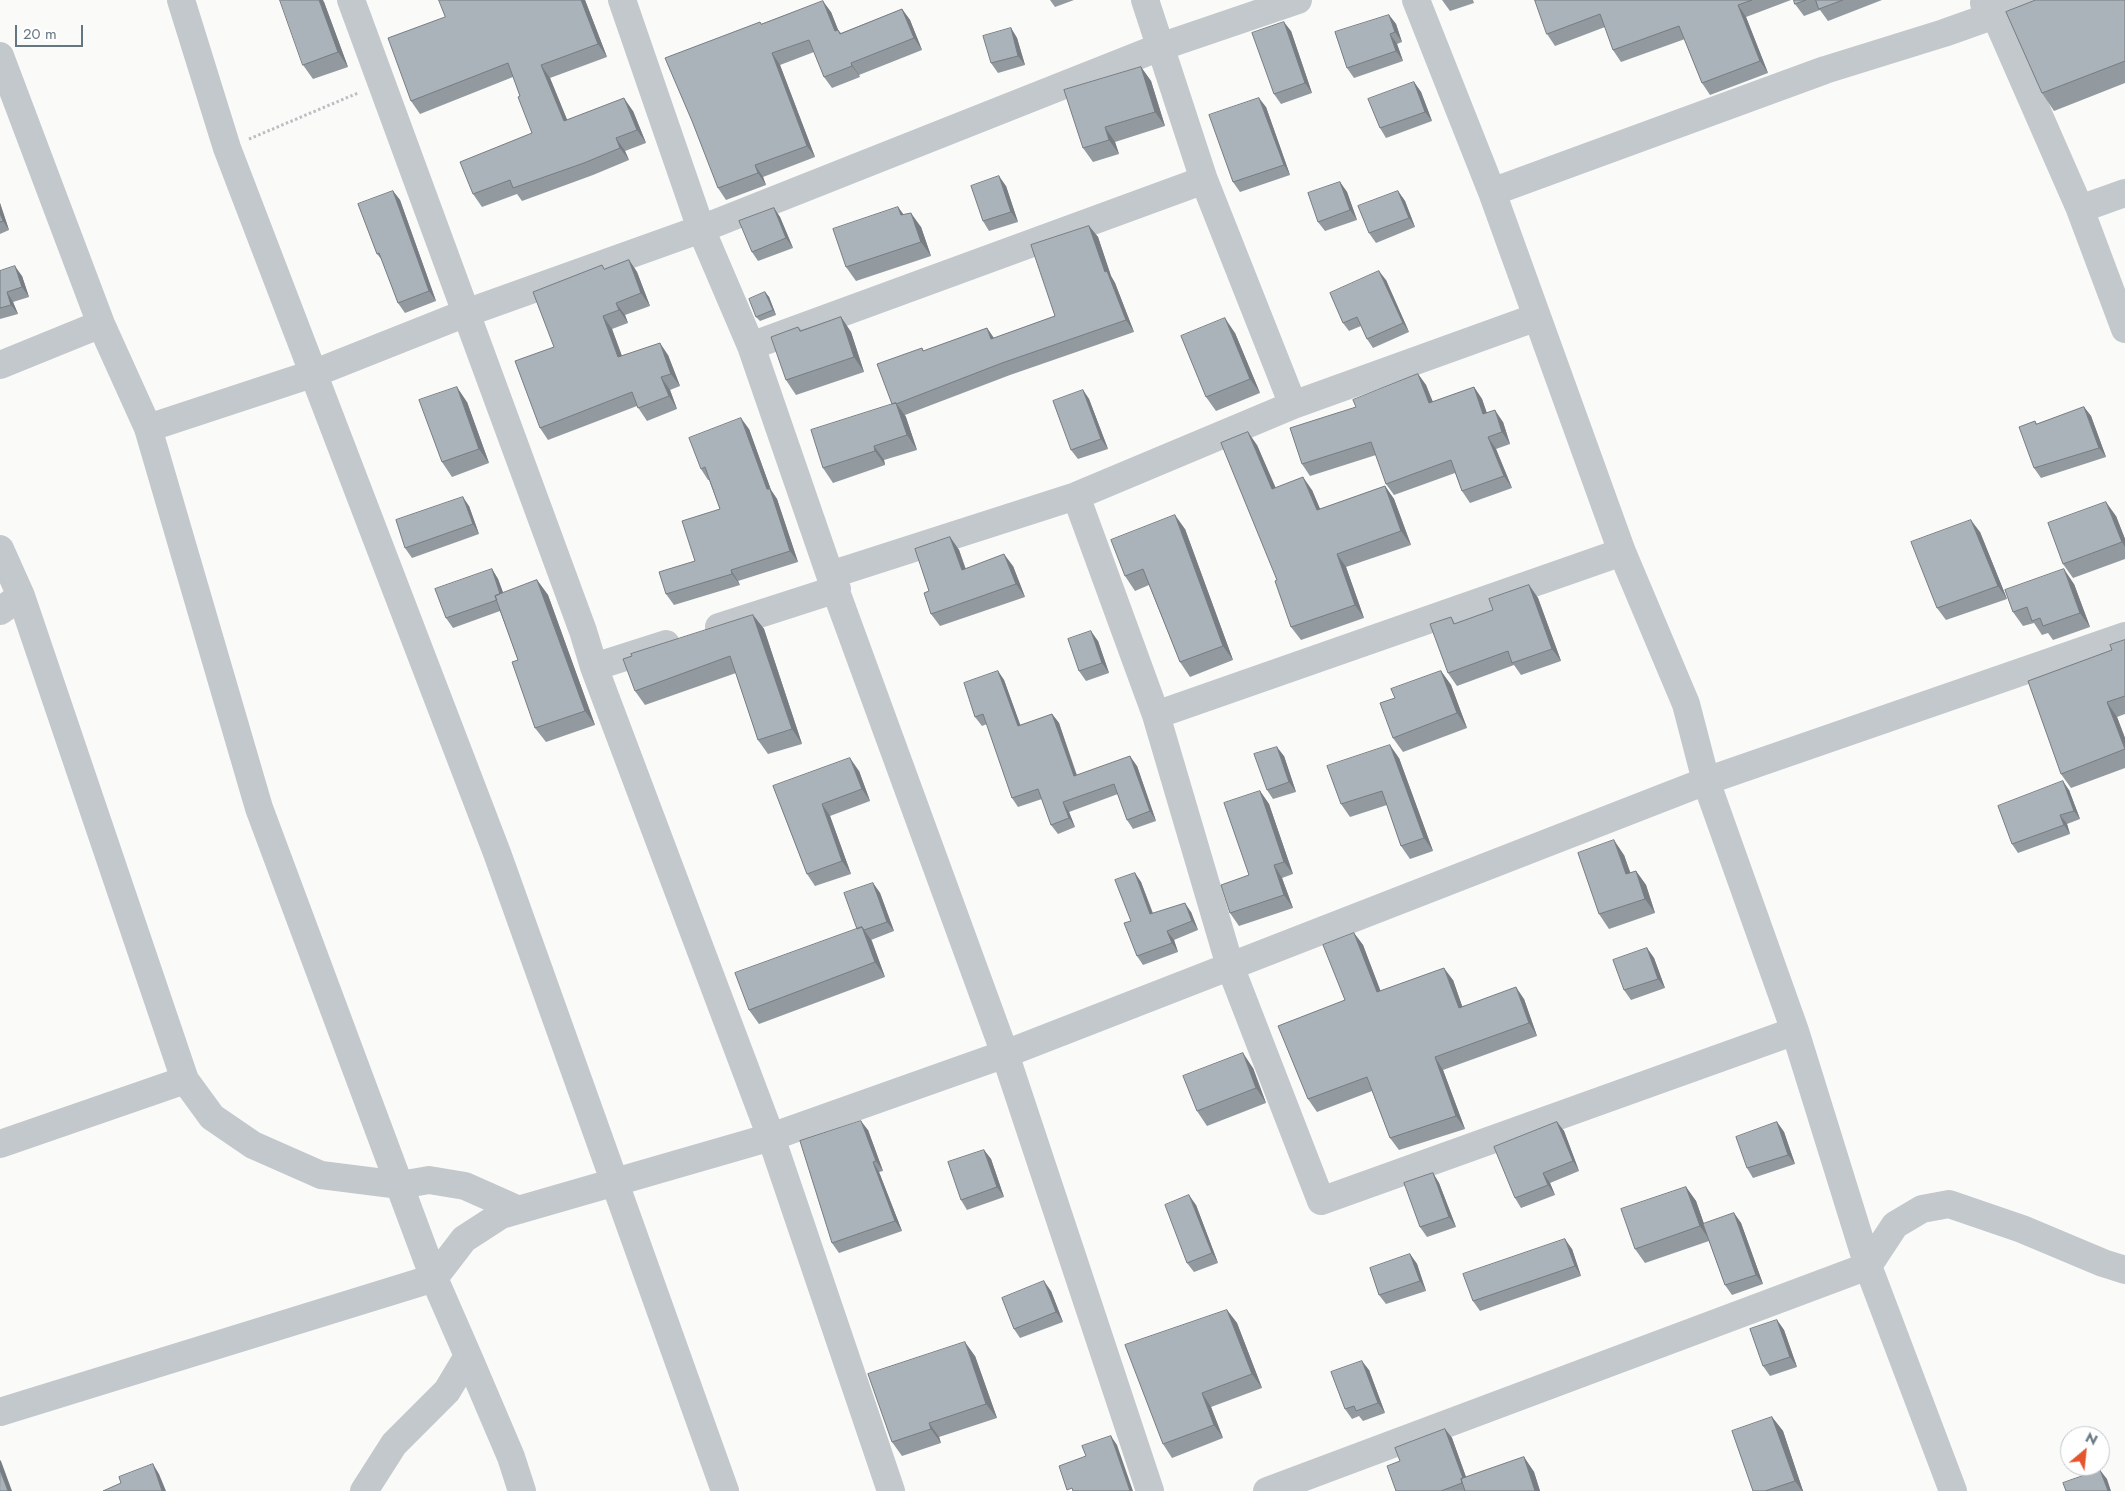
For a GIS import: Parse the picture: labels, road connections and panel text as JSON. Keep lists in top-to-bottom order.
{
  "scale_bar": "20 m",
  "north": "top right"
}
